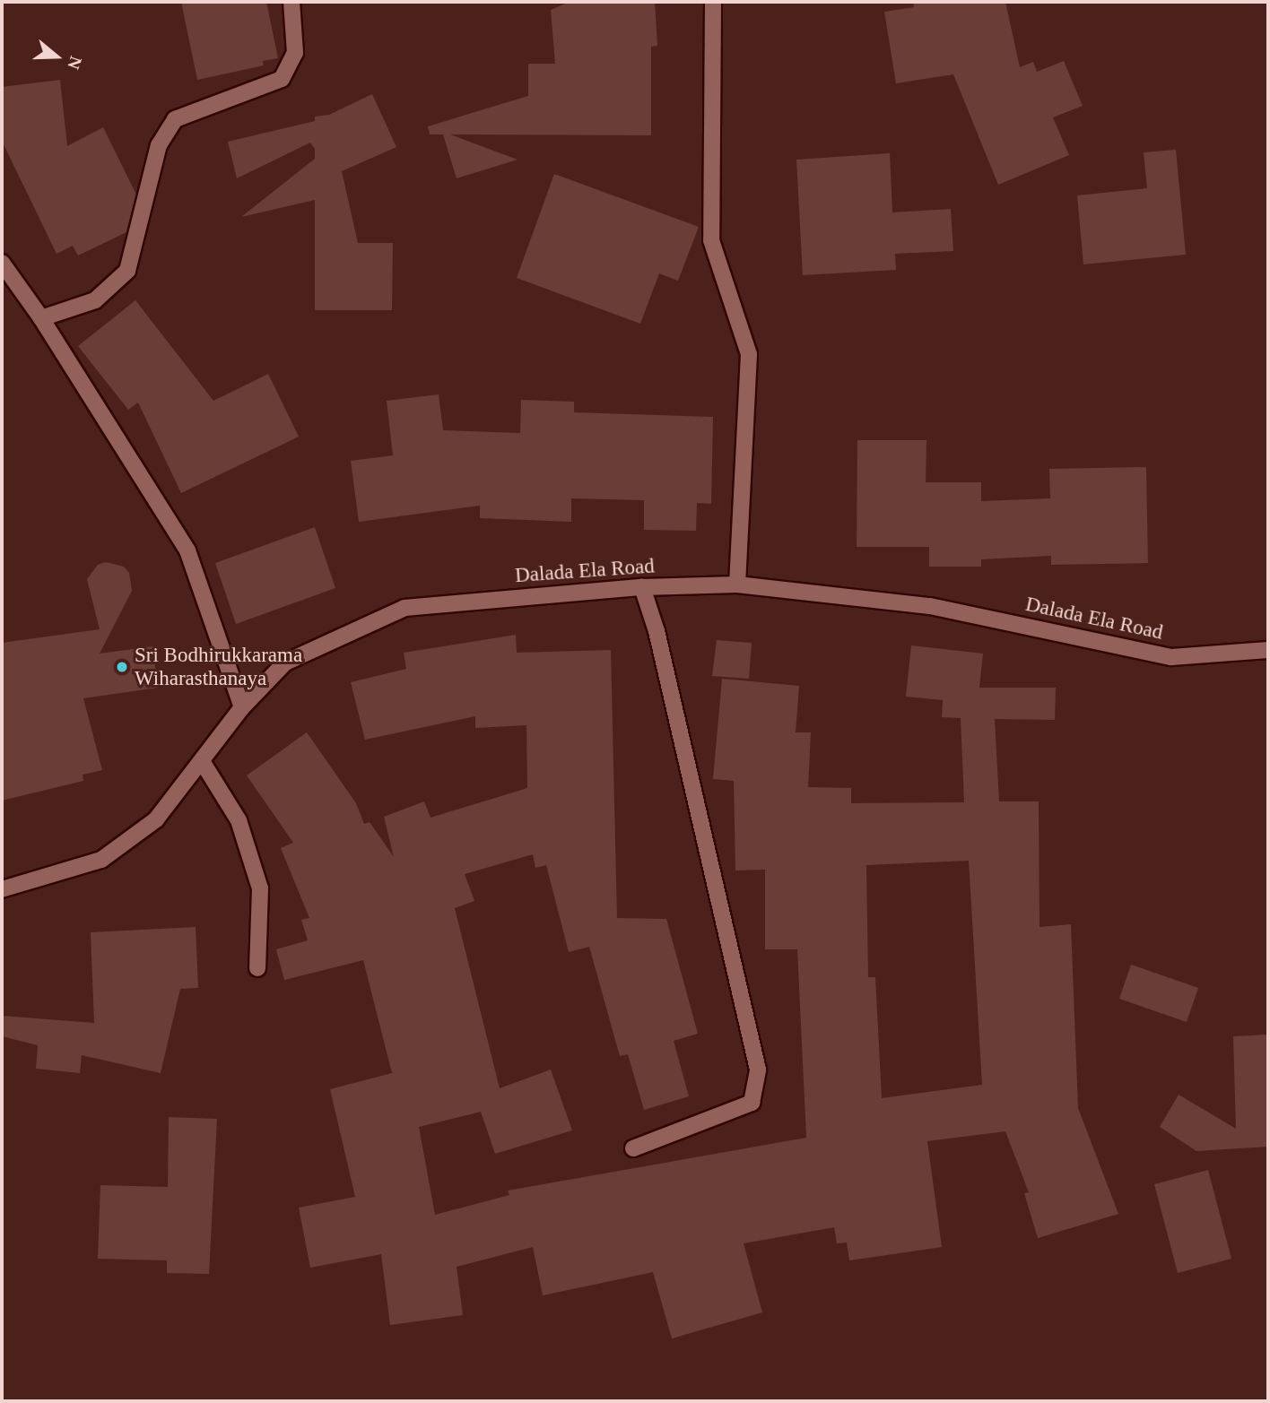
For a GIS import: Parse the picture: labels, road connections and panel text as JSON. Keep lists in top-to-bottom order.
{
  "streets": {
    "street": ["Dalada Ela Road"]
  },
  "places": ["Sri Bodhirukkarama Wiharasthanaya"],
  "north": "right"
}
